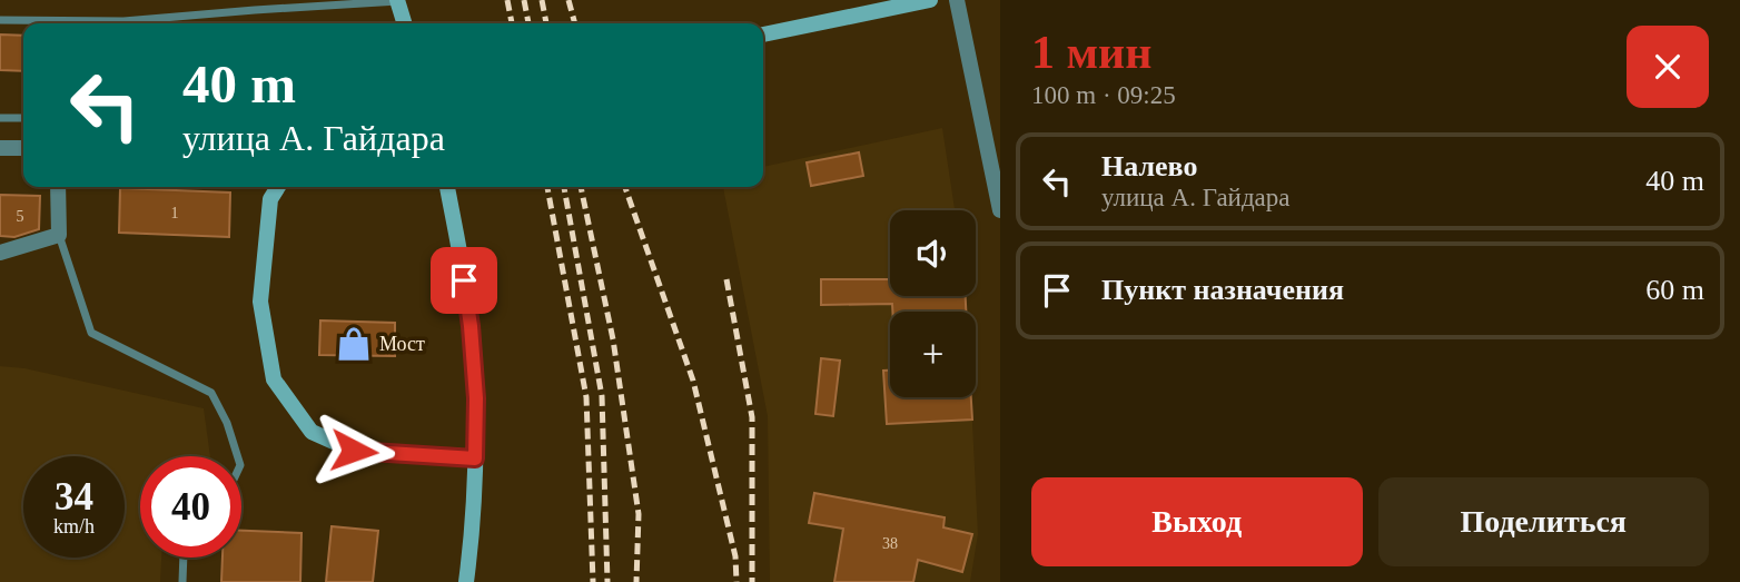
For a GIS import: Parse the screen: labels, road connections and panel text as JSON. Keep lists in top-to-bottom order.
{
  "places": {
    "shop": ["Мост"]
  },
  "house_numbers": ["1", "5", "38"],
  "page": {
    "heading": ["1 мин", "100 m · 09:25"],
    "turn": ["40 m", "улица А. Гайдара"],
    "list": [
      {
        "name": "Налево",
        "note": "улица А. Гайдара",
        "value": "40 m"
      },
      {
        "name": "Пункт назначения",
        "value": "60 m"
      }
    ],
    "map_buttons": "+",
    "speed": "34 km/h",
    "limit": "40",
    "buttons": ["Выход", "Поделиться"]
  }
}
